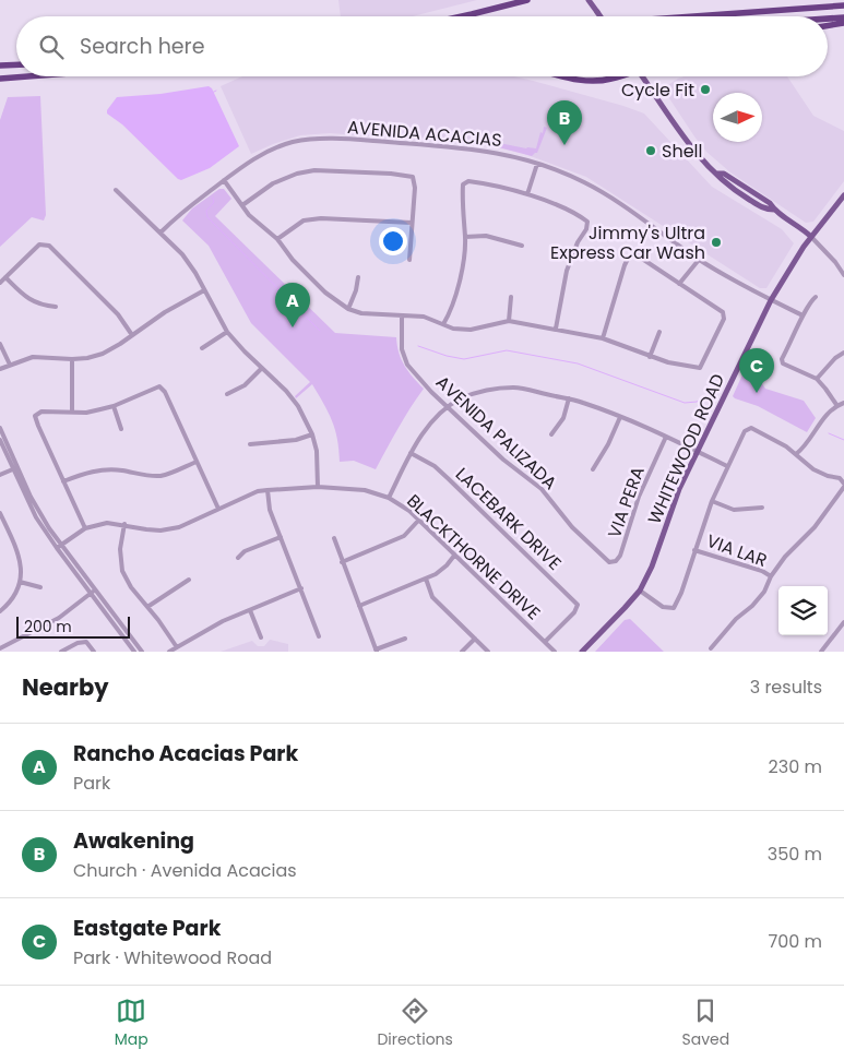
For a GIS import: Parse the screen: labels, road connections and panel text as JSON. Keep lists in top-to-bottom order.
{
  "streets": {
    "main road": ["WHITEWOOD ROAD"],
    "street": [
      "AVENIDA ACACIAS",
      "AVENIDA PALIZADA",
      "VIA PERA",
      "LACEBARK DRIVE",
      "VIA LAR",
      "BLACKTHORNE DRIVE"
    ]
  },
  "crossings": [
    ["AVENIDA ACACIAS", "WHITEWOOD ROAD"],
    ["AVENIDA PALIZADA", "VIA PERA"],
    ["LACEBARK DRIVE", "BLACKTHORNE DRIVE"]
  ],
  "places": ["Cycle Fit", "Shell", "Jimmy's Ultra Express Car Wash"],
  "scale_bar": "200 m",
  "north": "right",
  "page": {
    "search": "Search here",
    "pins": ["B", "A", "C"],
    "scale": "200 m",
    "heading": ["Nearby", "3 results"],
    "list": [
      {
        "mark": "A",
        "name": "Rancho Acacias Park",
        "note": "Park",
        "value": "230 m"
      },
      {
        "mark": "B",
        "name": "Awakening",
        "note": "Church · Avenida Acacias",
        "value": "350 m"
      },
      {
        "mark": "C",
        "name": "Eastgate Park",
        "note": "Park · Whitewood Road",
        "value": "700 m"
      }
    ],
    "nav": ["Map", "Directions", "Saved"]
  }
}
